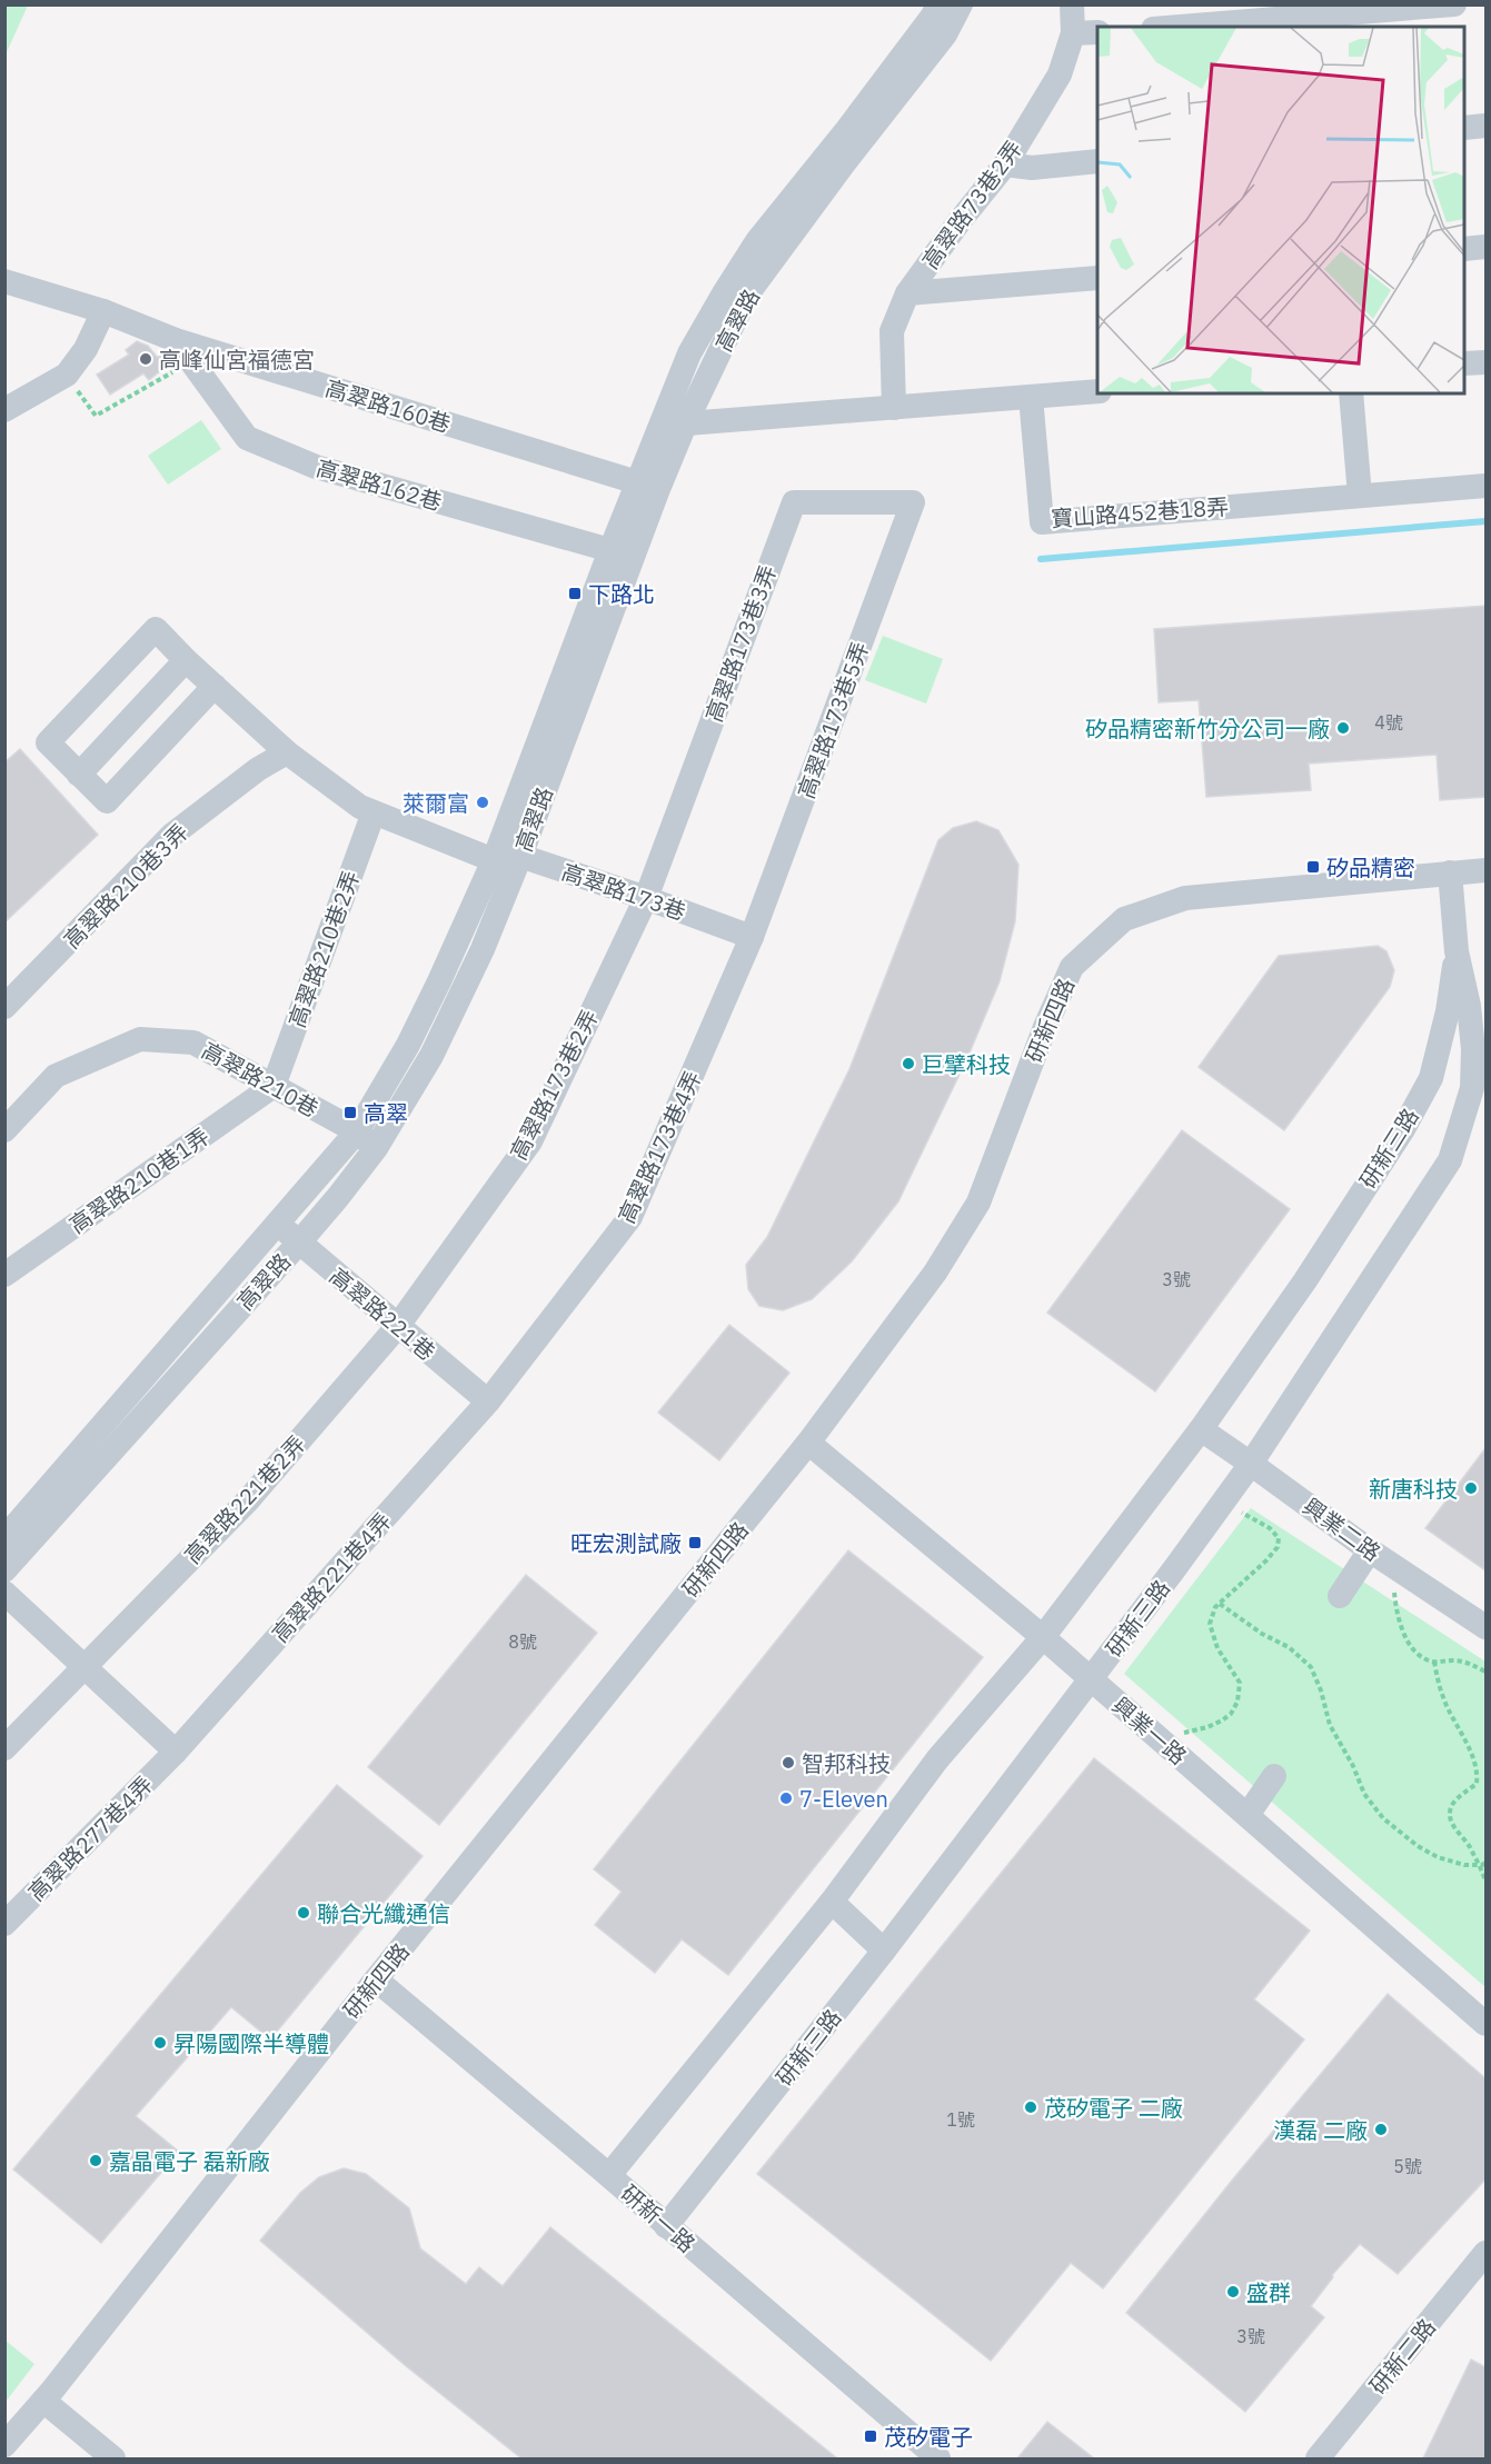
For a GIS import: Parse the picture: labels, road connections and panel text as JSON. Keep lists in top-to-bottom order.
{
  "streets": {
    "street": [
      "高翠路73巷2弄",
      "高翠路",
      "高翠路160巷",
      "高翠路162巷",
      "寶山路452巷18弄",
      "高翠路173巷3弄",
      "高翠路173巷5弄",
      "高翠路210巷3弄",
      "高翠路173巷",
      "高翠路210巷2弄",
      "研新四路",
      "高翠路210巷",
      "高翠路173巷2弄",
      "高翠路173巷4弄",
      "研新三路",
      "高翠路210巷1弄",
      "高翠路221巷",
      "高翠路221巷2弄",
      "興業二路",
      "高翠路221巷4弄",
      "興業一路",
      "高翠路277巷4弄",
      "研新一路",
      "研新二路"
    ]
  },
  "crossings": [
    ["高翠路", "高翠路160巷"],
    ["高翠路", "高翠路162巷"],
    ["高翠路", "高翠路173巷"],
    ["高翠路", "高翠路210巷"],
    ["高翠路", "高翠路221巷"],
    ["高翠路160巷", "高翠路162巷"],
    ["高翠路173巷3弄", "高翠路173巷5弄"],
    ["高翠路173巷3弄", "高翠路173巷"],
    ["高翠路173巷3弄", "高翠路173巷2弄"],
    ["高翠路173巷5弄", "高翠路173巷"],
    ["高翠路173巷5弄", "高翠路173巷4弄"],
    ["高翠路173巷", "高翠路173巷2弄"],
    ["高翠路173巷", "高翠路173巷4弄"],
    ["高翠路210巷2弄", "高翠路210巷"],
    ["高翠路210巷2弄", "高翠路210巷1弄"],
    ["研新四路", "研新三路"],
    ["研新四路", "興業一路"],
    ["研新四路", "研新一路"],
    ["高翠路210巷", "高翠路210巷1弄"],
    ["高翠路173巷2弄", "高翠路221巷"],
    ["高翠路173巷2弄", "高翠路221巷2弄"],
    ["高翠路173巷4弄", "高翠路221巷"],
    ["高翠路173巷4弄", "高翠路221巷4弄"],
    ["研新三路", "興業二路"],
    ["研新三路", "興業一路"],
    ["研新三路", "研新一路"],
    ["高翠路221巷", "高翠路221巷2弄"],
    ["高翠路221巷", "高翠路221巷4弄"],
    ["高翠路221巷4弄", "高翠路277巷4弄"]
  ],
  "places": {
    "other": [
      "高峰仙宮福德宮",
      "矽品精密新竹分公司一廠",
      "萊爾富",
      "巨擘科技",
      "新唐科技",
      "智邦科技",
      "7-Eleven",
      "聯合光纖通信",
      "昇陽國際半導體",
      "茂矽電子 二廠",
      "漢磊 二廠",
      "嘉晶電子 磊新廠",
      "盛群"
    ],
    "transit": [
      "下路北",
      "矽品精密",
      "高翠",
      "旺宏測試廠",
      "茂矽電子"
    ]
  },
  "house_numbers": [
    "4號",
    "3號",
    "8號",
    "1號",
    "5號",
    "3號"
  ]
}
